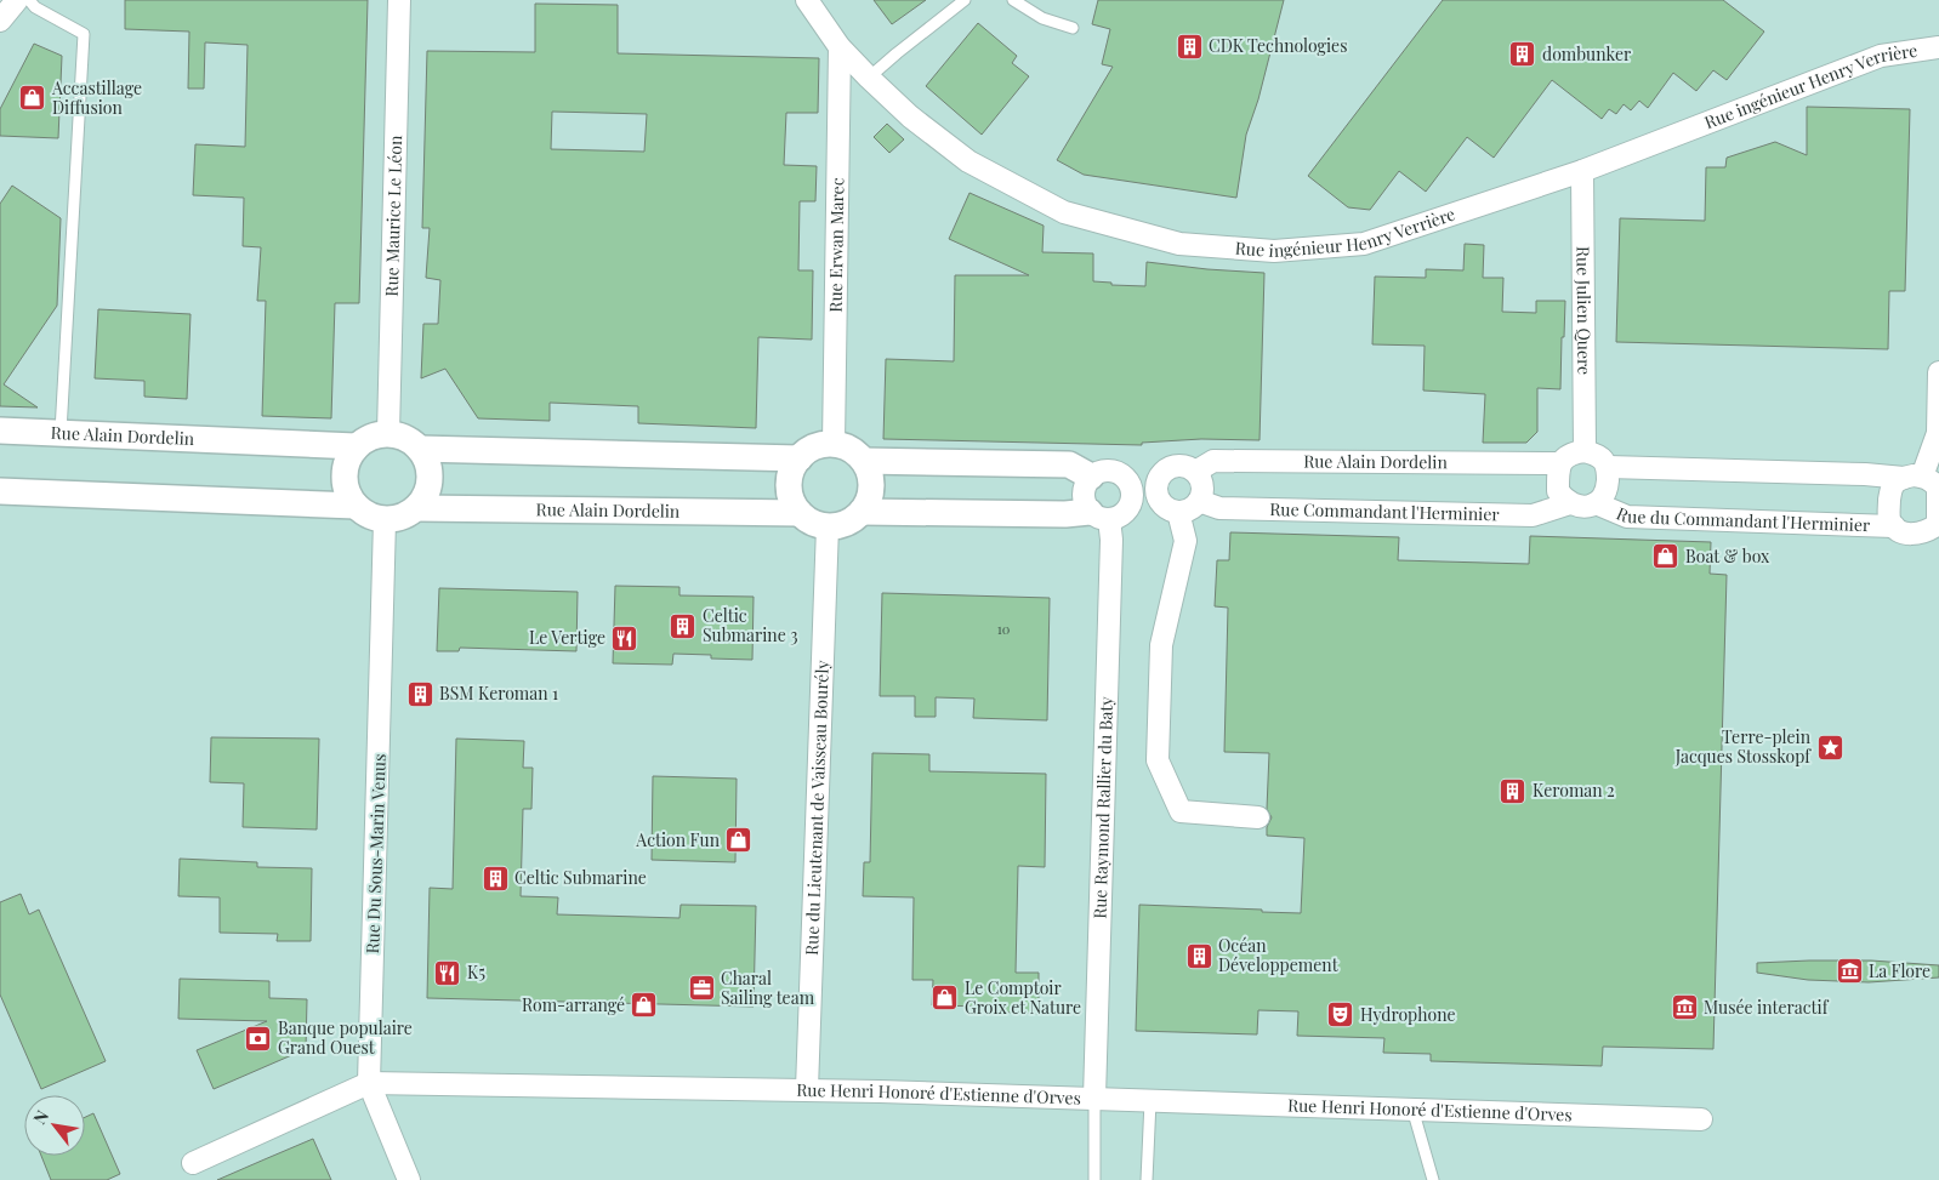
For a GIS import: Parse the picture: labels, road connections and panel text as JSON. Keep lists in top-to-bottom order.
{
  "streets": {
    "street": [
      "Rue ingénieur Henry Verrière",
      "Rue Maurice Le Léon",
      "Rue Erwan Marec",
      "Rue Julien Quere",
      "Rue Alain Dordelin",
      "Rue Commandant l'Herminier",
      "Rue du Commandant l'Herminier",
      "Rue du Lieutenant de Vaisseau Bourély",
      "Rue Raymond Rallier du Baty",
      "Rue Du Sous-Marin Venus",
      "Rue Henri Honoré d'Estienne d'Orves"
    ]
  },
  "crossings": [
    ["Rue ingénieur Henry Verrière", "Rue Erwan Marec"],
    ["Rue ingénieur Henry Verrière", "Rue Julien Quere"],
    ["Rue Maurice Le Léon", "Rue Alain Dordelin"],
    ["Rue Maurice Le Léon", "Rue Du Sous-Marin Venus"],
    ["Rue Erwan Marec", "Rue Alain Dordelin"],
    ["Rue Erwan Marec", "Rue du Lieutenant de Vaisseau Bourély"],
    ["Rue Julien Quere", "Rue Alain Dordelin"],
    ["Rue Julien Quere", "Rue Commandant l'Herminier"],
    ["Rue Julien Quere", "Rue du Commandant l'Herminier"],
    ["Rue Alain Dordelin", "Rue Commandant l'Herminier"],
    ["Rue Alain Dordelin", "Rue du Commandant l'Herminier"],
    ["Rue Alain Dordelin", "Rue du Lieutenant de Vaisseau Bourély"],
    ["Rue Alain Dordelin", "Rue Du Sous-Marin Venus"],
    ["Rue Commandant l'Herminier", "Rue du Commandant l'Herminier"],
    ["Rue du Lieutenant de Vaisseau Bourély", "Rue Henri Honoré d'Estienne d'Orves"],
    ["Rue Raymond Rallier du Baty", "Rue Henri Honoré d'Estienne d'Orves"],
    ["Rue Du Sous-Marin Venus", "Rue Henri Honoré d'Estienne d'Orves"]
  ],
  "places": {
    "building": [
      "CDK Technologies",
      "dombunker",
      "Celtic Submarine 3",
      "BSM Keroman 1",
      "Keroman 2",
      "Celtic Submarine",
      "Océan Développement"
    ],
    "shop": [
      "Accastillage Diffusion",
      "Boat & box",
      "Action Fun",
      "Le Comptoir Groix et Nature",
      "Rom-arrangé"
    ],
    "restaurant": ["Le Vertige", "K5"],
    "place": ["Terre-plein Jacques Stosskopf"],
    "museum": ["La Flore", "Musée interactif"],
    "office": ["Charal Sailing team"],
    "theatre": ["Hydrophone"],
    "bank": ["Banque populaire Grand Ouest"]
  },
  "house_numbers": ["10"],
  "north": "top left"
}
